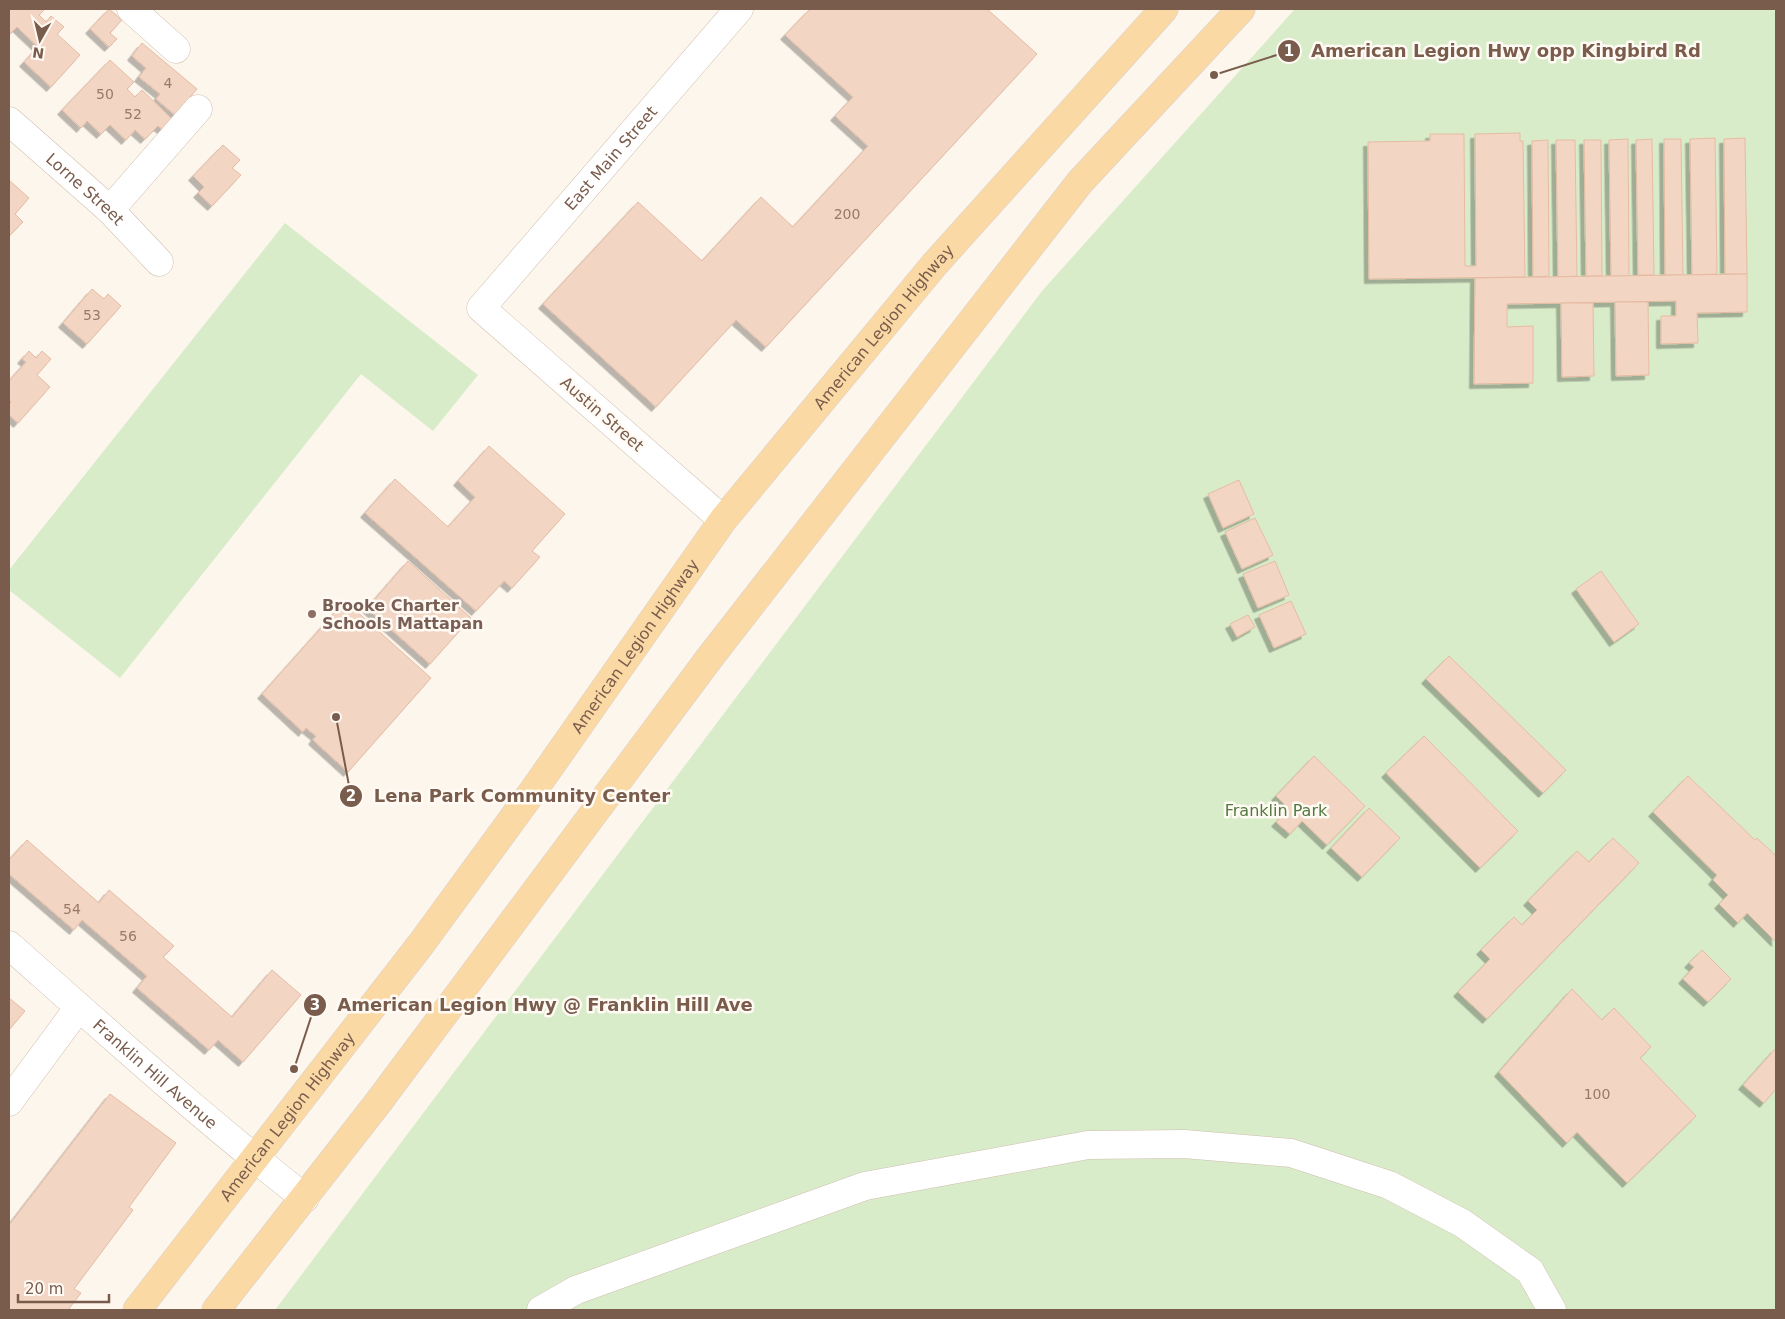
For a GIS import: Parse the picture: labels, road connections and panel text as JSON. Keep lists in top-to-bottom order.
{
  "streets": {
    "main road": ["American Legion Highway"],
    "street": [
      "East Main Street",
      "Lorne Street",
      "Austin Street",
      "Franklin Hill Avenue"
    ]
  },
  "crossings": [
    ["East Main Street", "Austin Street"],
    ["American Legion Highway", "Austin Street"],
    ["American Legion Highway", "Franklin Hill Avenue"]
  ],
  "parks": ["Franklin Park"],
  "places": [
    "American Legion Hwy opp Kingbird Rd",
    "Brooke Charter Schools Mattapan",
    "Lena Park Community Center",
    "American Legion Hwy @ Franklin Hill Ave"
  ],
  "house_numbers": [
    "4",
    "50",
    "52",
    "200",
    "53",
    "54",
    "56",
    "100"
  ],
  "scale_bar": "20 m",
  "north": "bottom"
}
